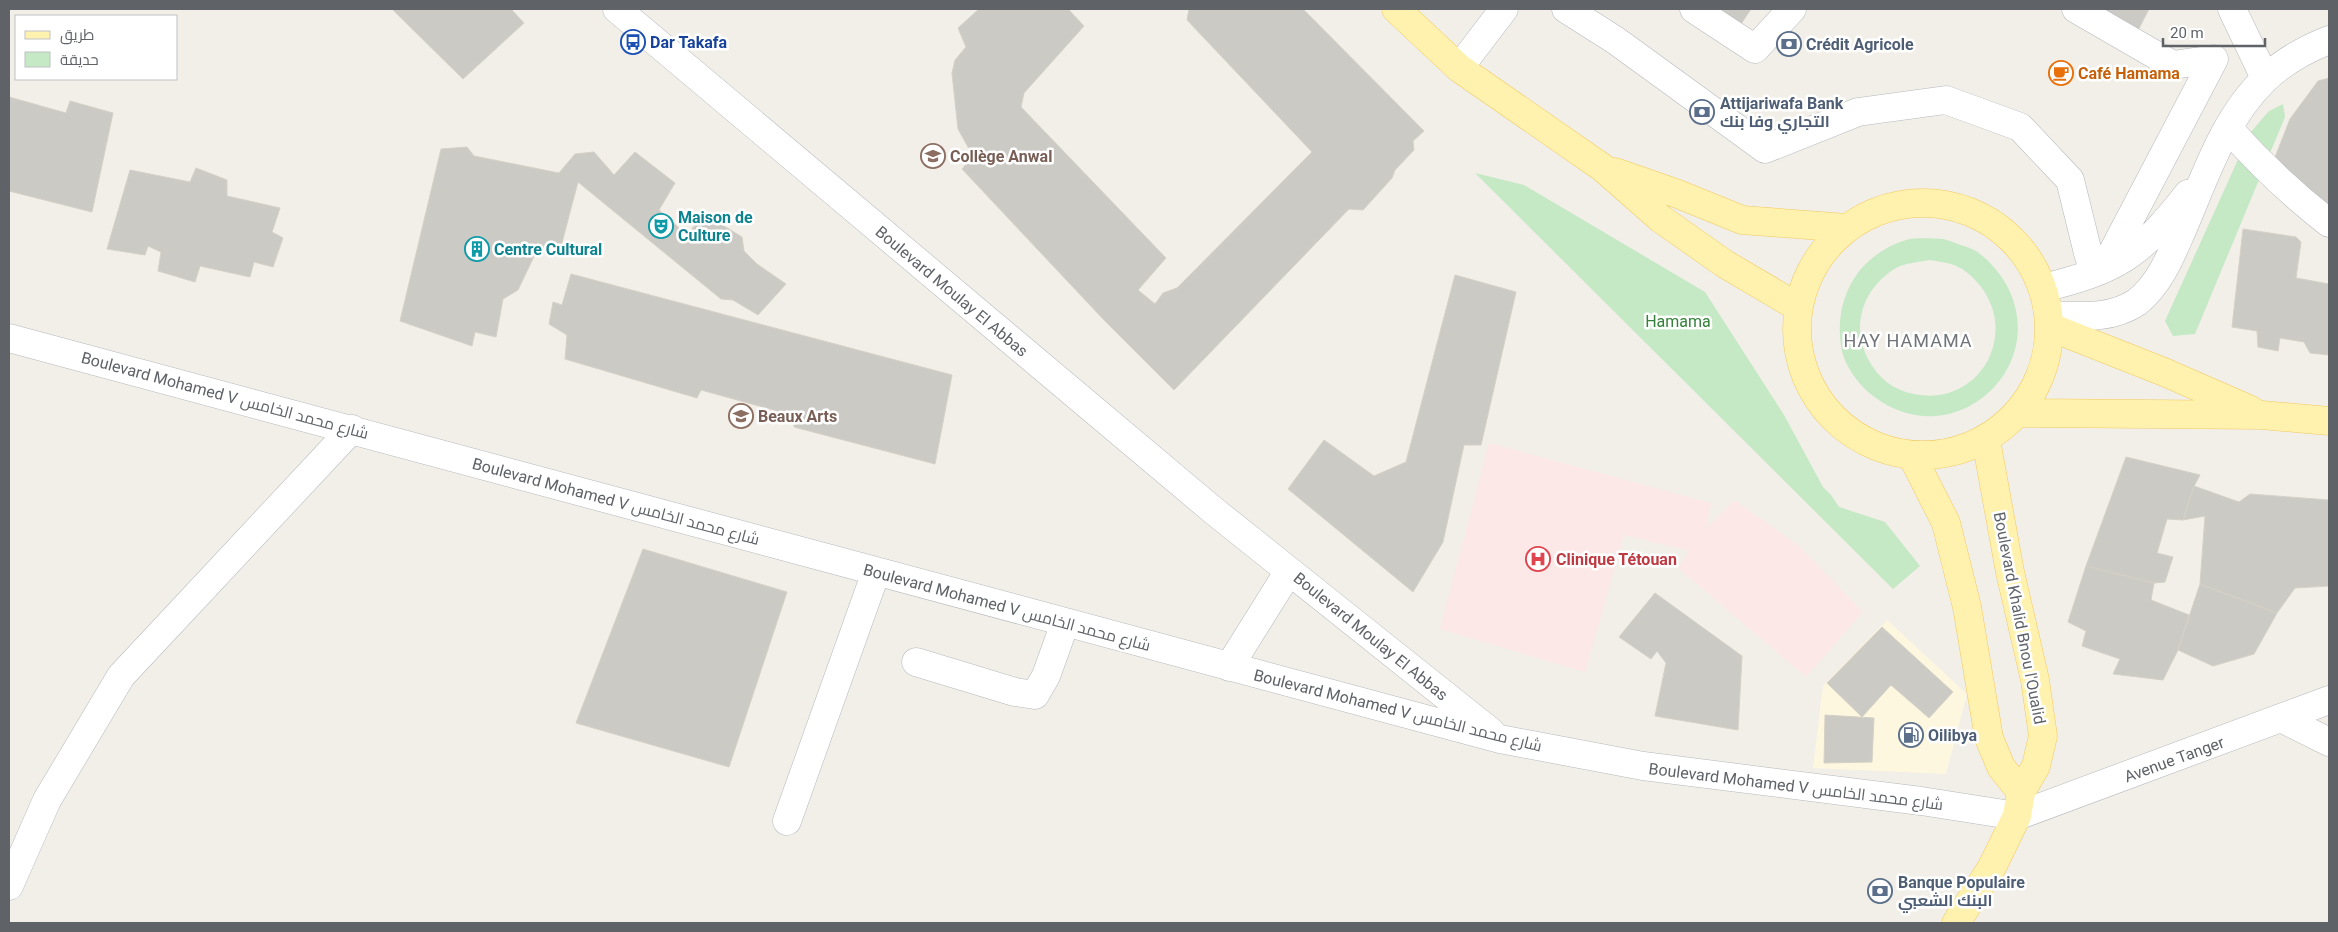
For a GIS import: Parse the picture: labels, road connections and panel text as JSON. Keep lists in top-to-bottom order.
{
  "streets": {
    "main road": ["Boulevard Khalid Bnou l'Oualid"],
    "street": ["Boulevard Moulay El Abbas", "Boulevard Mohamed V شارع محمد الخامس", "Avenue Tanger"]
  },
  "crossings": [
    ["Boulevard Moulay El Abbas", "Boulevard Mohamed V شارع محمد الخامس"],
    ["Boulevard Mohamed V شارع محمد الخامس", "Boulevard Khalid Bnou l'Oualid"],
    ["Boulevard Mohamed V شارع محمد الخامس", "Avenue Tanger"],
    ["Boulevard Khalid Bnou l'Oualid", "Avenue Tanger"]
  ],
  "districts": ["HAY HAMAMA"],
  "parks": ["Hamama"],
  "places": {
    "bus stop": ["Dar Takafa"],
    "bank": ["Crédit Agricole", "Attijariwafa Bank التجاري وفا بنك", "Banque Populaire البنك الشعبي"],
    "cafe": ["Café Hamama"],
    "school or university": ["Collège Anwal", "Beaux Arts"],
    "theatre": ["Maison de Culture"],
    "building": ["Centre Cultural"],
    "hospital": ["Clinique Tétouan"],
    "fuel station": ["Oilibya"]
  },
  "legend": ["طريق", "حديقة"],
  "scale_bar": "20 m"
}
